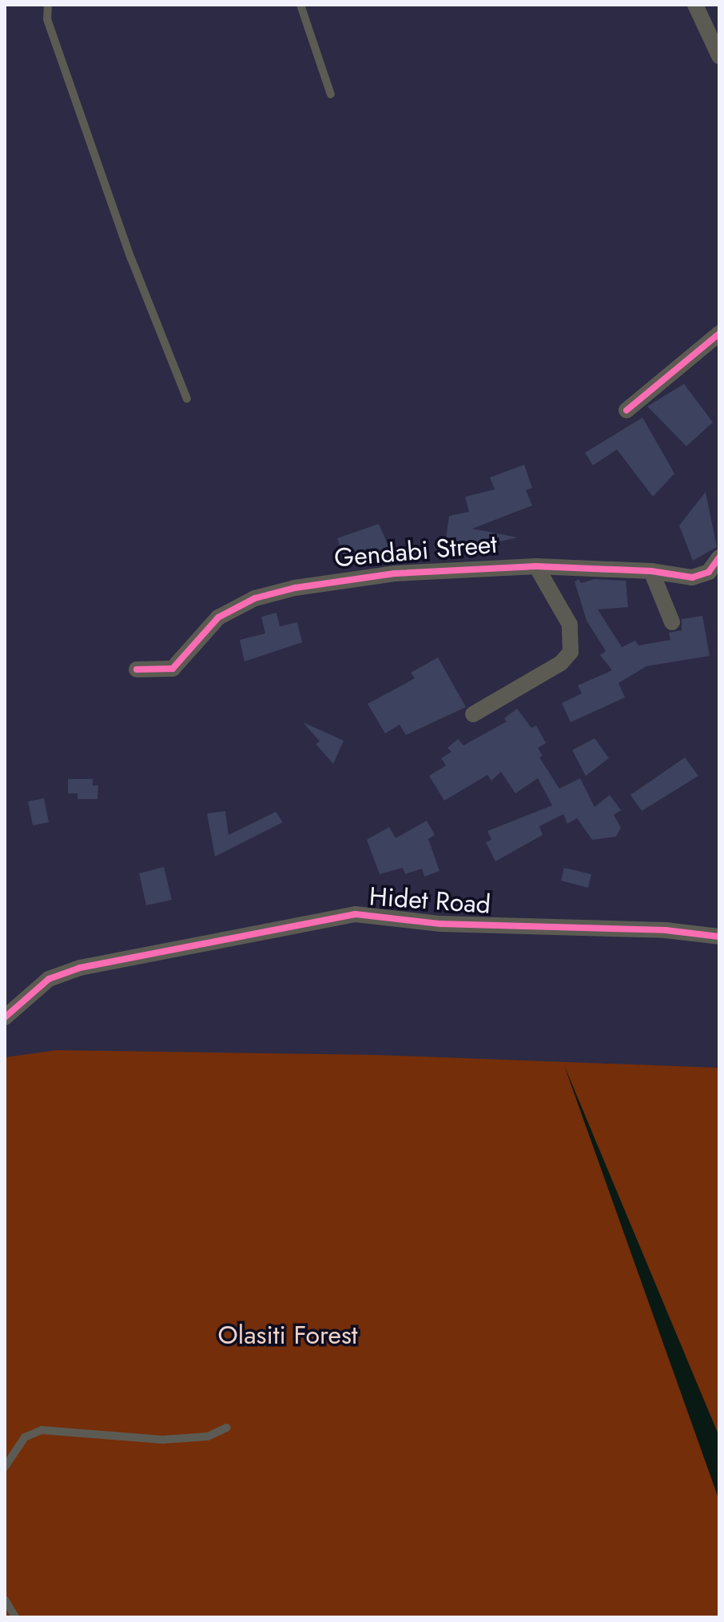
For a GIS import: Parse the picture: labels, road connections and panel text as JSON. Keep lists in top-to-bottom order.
{
  "streets": {
    "street": ["Gendabi Street", "Hidet Road"]
  },
  "parks": ["Olasiti Forest"]
}
